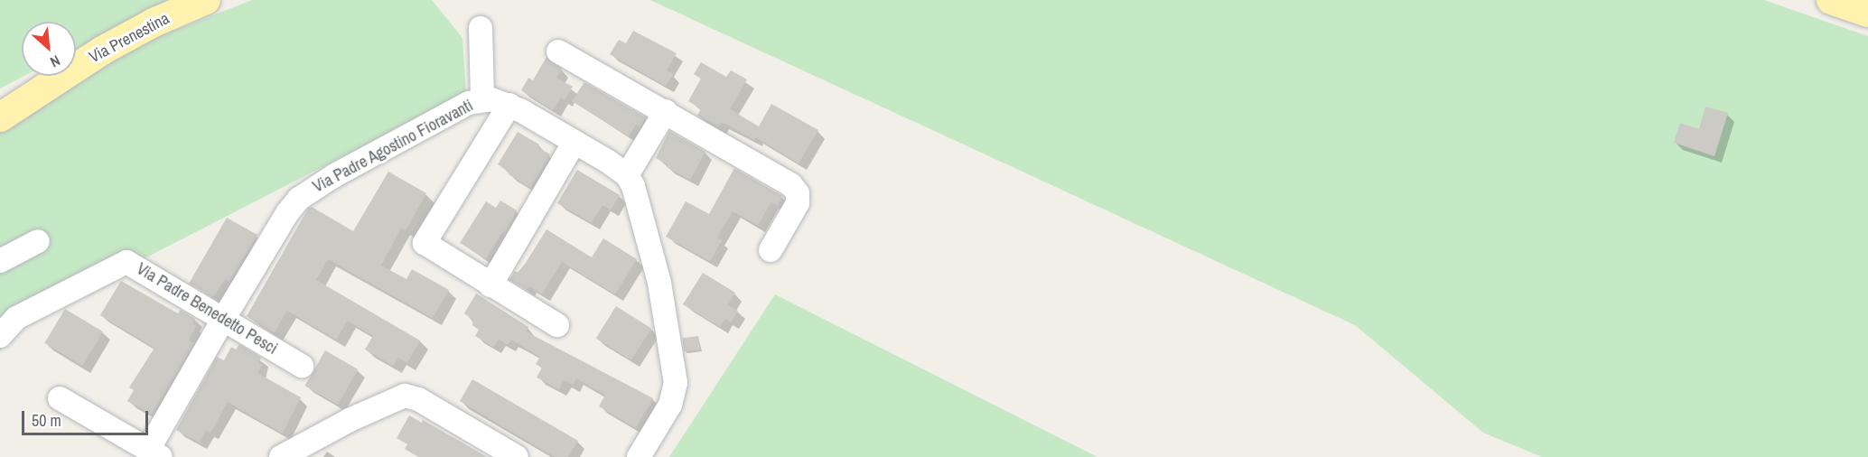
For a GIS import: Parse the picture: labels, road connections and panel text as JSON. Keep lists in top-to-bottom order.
{
  "streets": {
    "main road": ["Via Prenestina"],
    "street": ["Via Padre Agostino Fioravanti", "Via Padre Benedetto Pesci"]
  },
  "crossings": [
    ["Via Padre Agostino Fioravanti", "Via Padre Benedetto Pesci"]
  ],
  "scale_bar": "50 m",
  "north": "bottom right"
}
